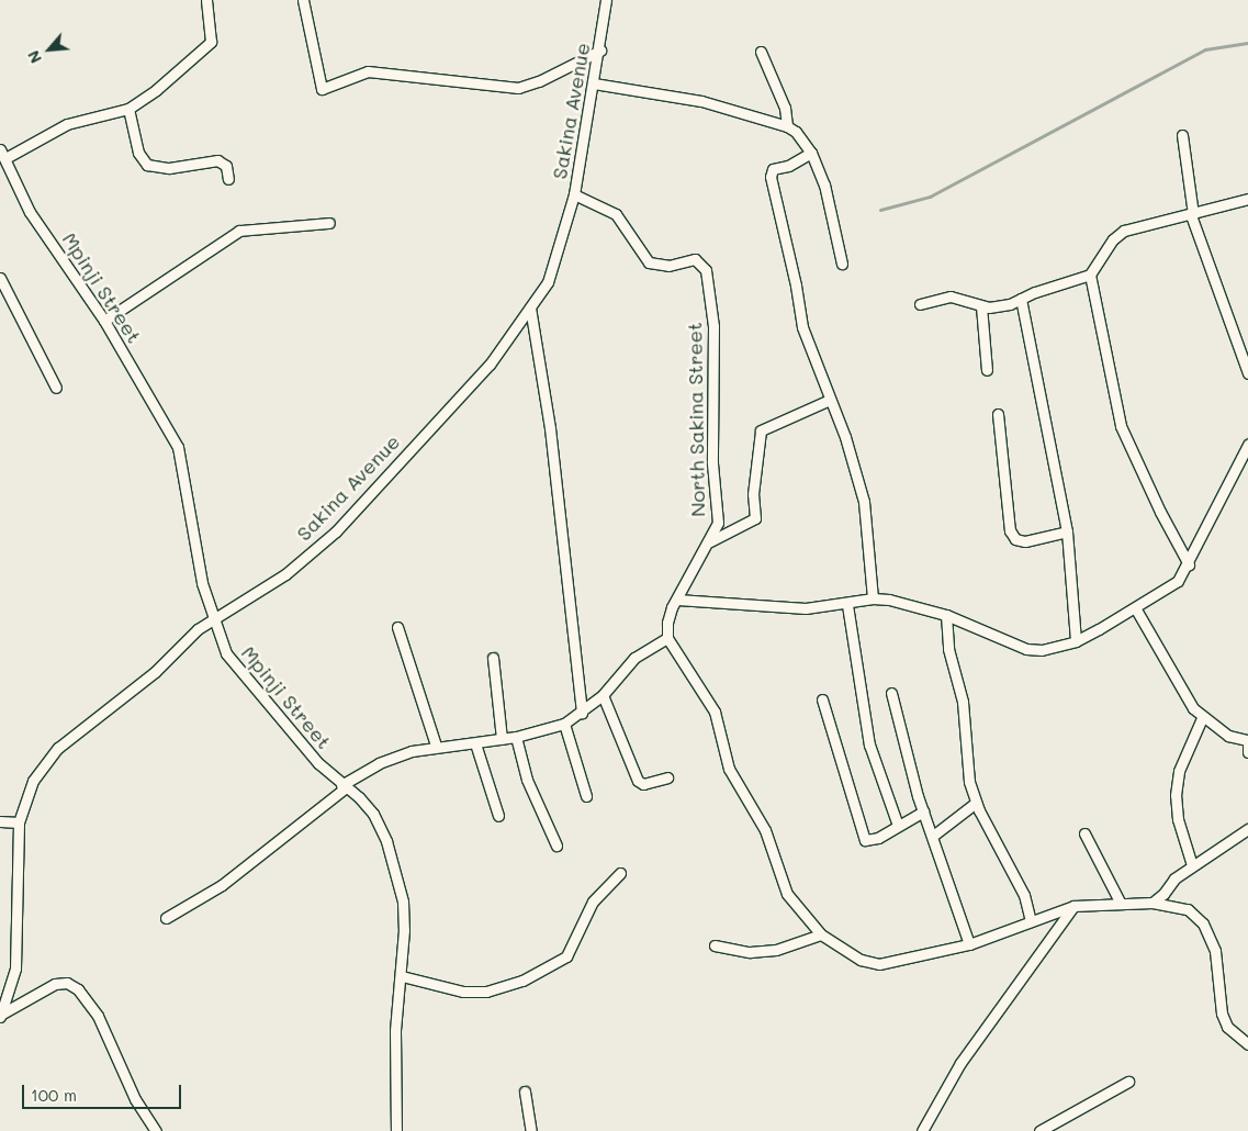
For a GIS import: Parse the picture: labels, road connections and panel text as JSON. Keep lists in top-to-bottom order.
{
  "streets": {
    "street": ["Sakina Avenue", "Mpinji Street", "North Sakina Street"]
  },
  "crossings": [
    ["Sakina Avenue", "Mpinji Street"],
    ["Sakina Avenue", "North Sakina Street"]
  ],
  "scale_bar": "100 m",
  "north": "bottom left"
}
